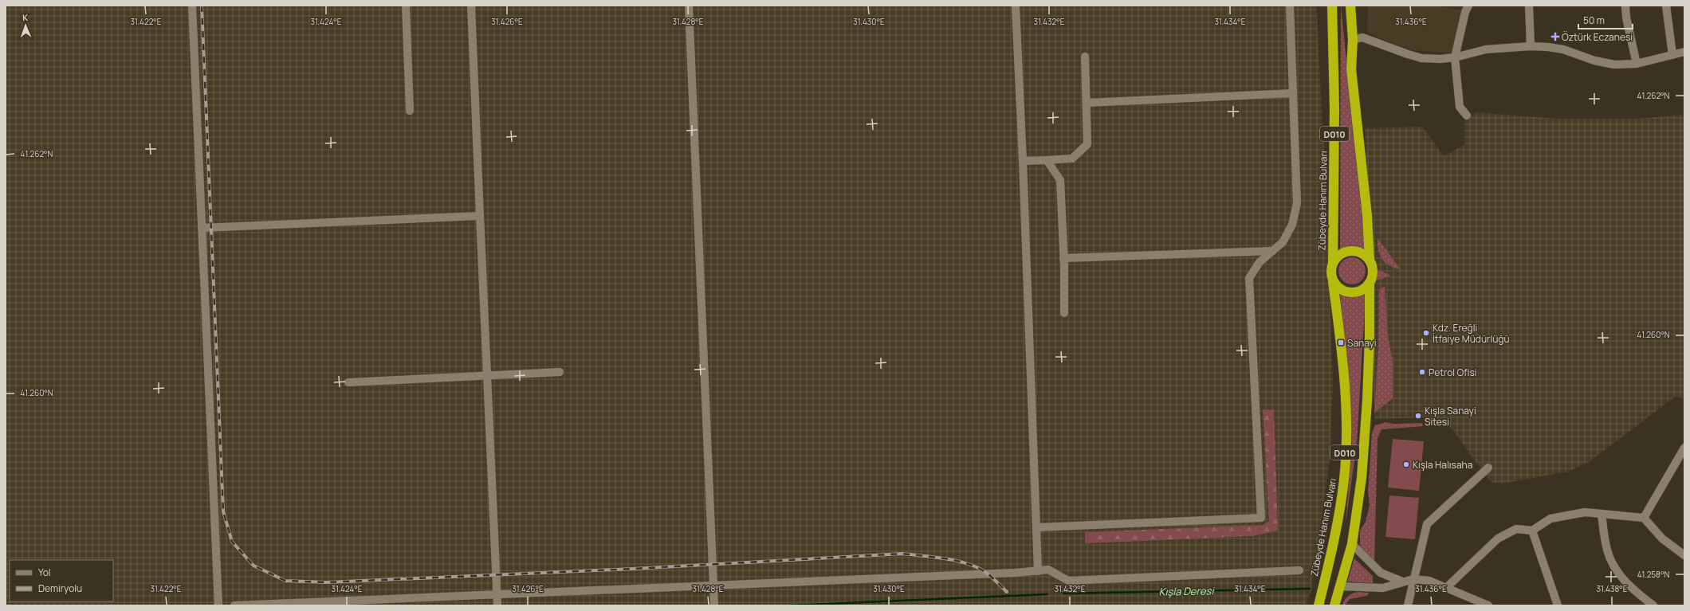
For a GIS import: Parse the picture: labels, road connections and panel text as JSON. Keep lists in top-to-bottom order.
{
  "streets": {
    "highway": ["D010", "Zübeyde Hanım Bulvarı"]
  },
  "crossings": [
    ["D010", "Zübeyde Hanım Bulvarı"]
  ],
  "water": ["Kışla Deresi"],
  "places": {
    "health": ["Öztürk Eczanesi"],
    "other": [
      "Kdz. Ereğli İtfaiye Müdürlüğü",
      "Petrol Ofisi",
      "Kışla Sanayi Sitesi",
      "Kışla Halısaha"
    ],
    "transit": ["Sanayi"]
  },
  "legend": ["Yol", "Demiryolu"],
  "scale_bar": "50 m",
  "north": "top",
  "coordinates": [
    "31.422°E",
    "31.424°E",
    "31.426°E",
    "31.428°E",
    "31.430°E",
    "31.432°E",
    "31.434°E",
    "31.436°E",
    "41.262°N",
    "41.260°N",
    "41.258°N",
    "31.438°E"
  ]
}
